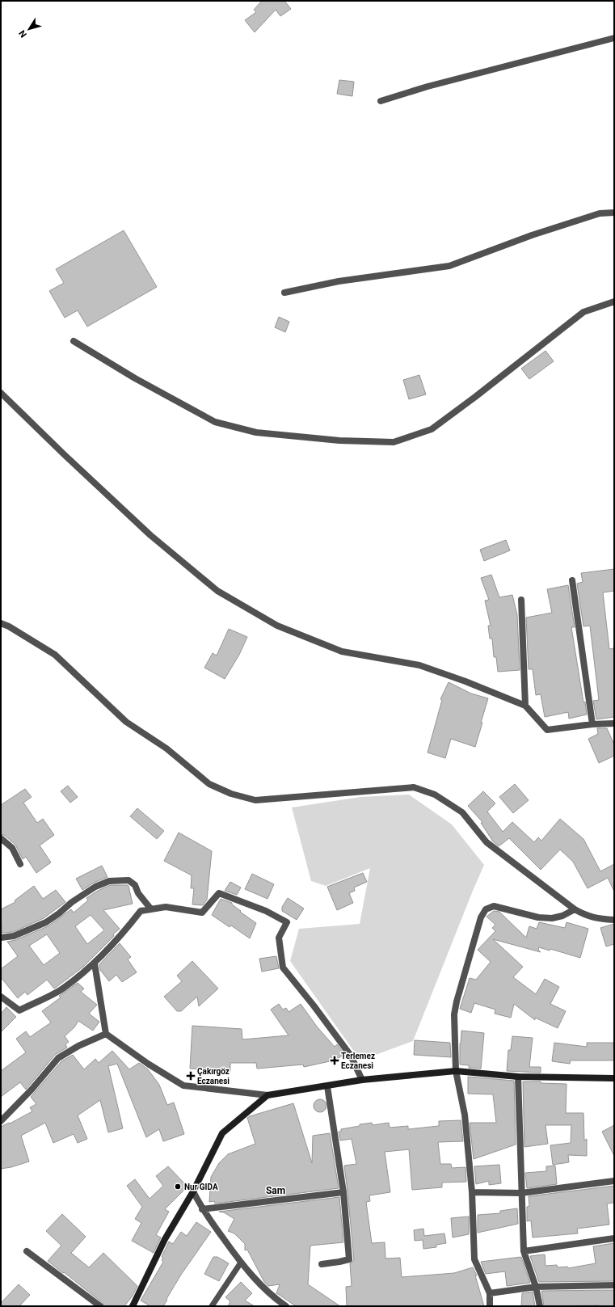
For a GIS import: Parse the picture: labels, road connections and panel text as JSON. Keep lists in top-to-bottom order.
{
  "districts": ["Sam"],
  "places": {
    "health": ["Terlemez Eczanesi", "Çakırgöz Eczanesi"],
    "other": ["Nur GIDA"]
  },
  "north": "bottom left"
}
